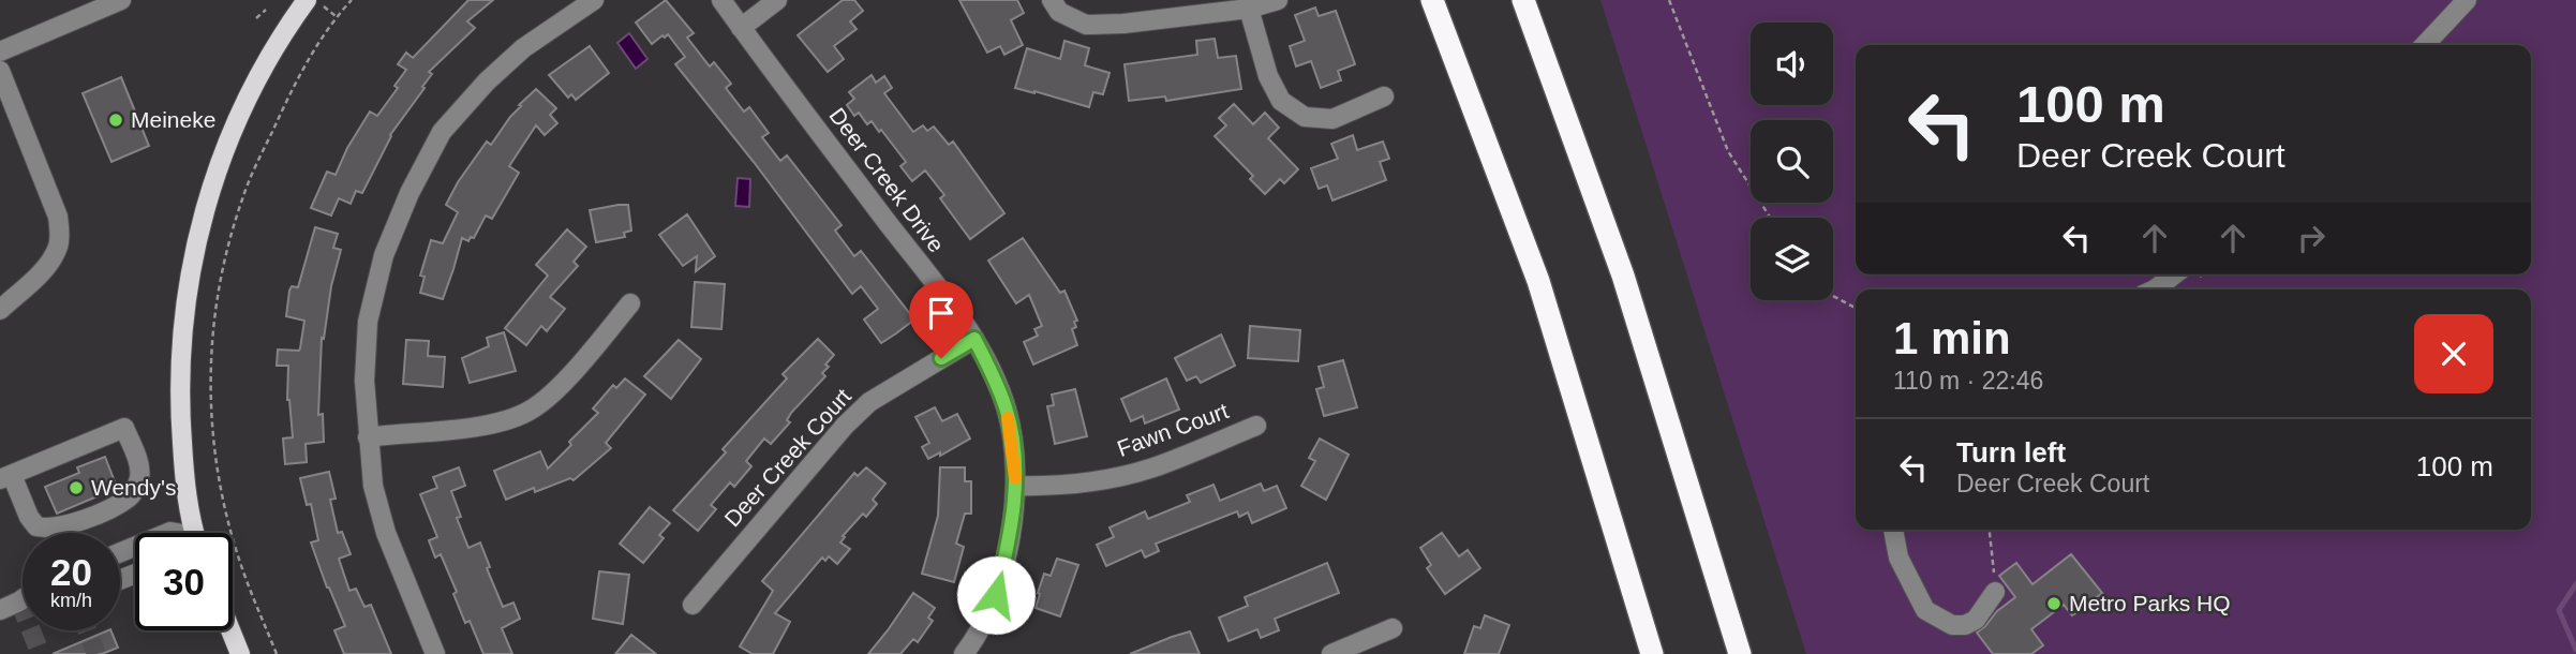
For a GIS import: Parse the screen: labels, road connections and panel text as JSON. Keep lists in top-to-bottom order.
{
  "streets": {
    "street": ["Deer Creek Drive", "Fawn Court", "Deer Creek Court"]
  },
  "crossings": [
    ["Deer Creek Drive", "Fawn Court"],
    ["Deer Creek Drive", "Deer Creek Court"]
  ],
  "places": ["Meineke", "Wendy's", "Metro Parks HQ"],
  "page": {
    "turn": ["100 m", "Deer Creek Court"],
    "heading": ["1 min", "110 m · 22:46"],
    "list": [
      {
        "name": "Turn left",
        "note": "Deer Creek Court",
        "value": "100 m"
      }
    ],
    "speed": "20 km/h",
    "limit": "30"
  }
}
